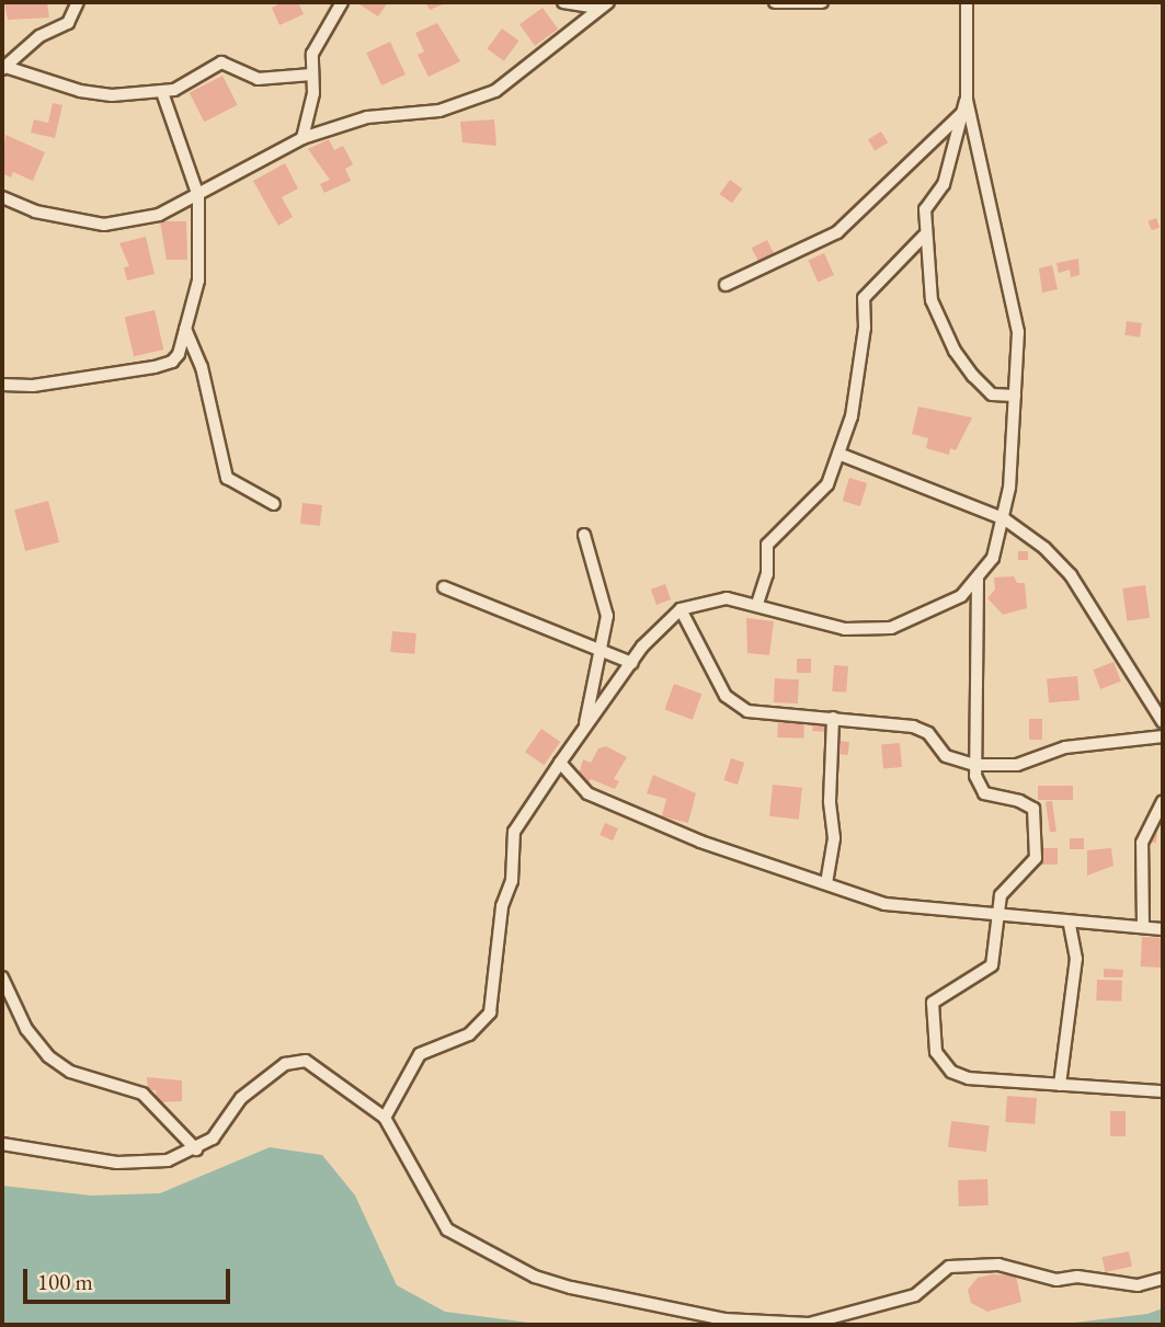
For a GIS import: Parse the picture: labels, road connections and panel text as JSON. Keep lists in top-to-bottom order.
{
  "scale_bar": "100 m"
}
